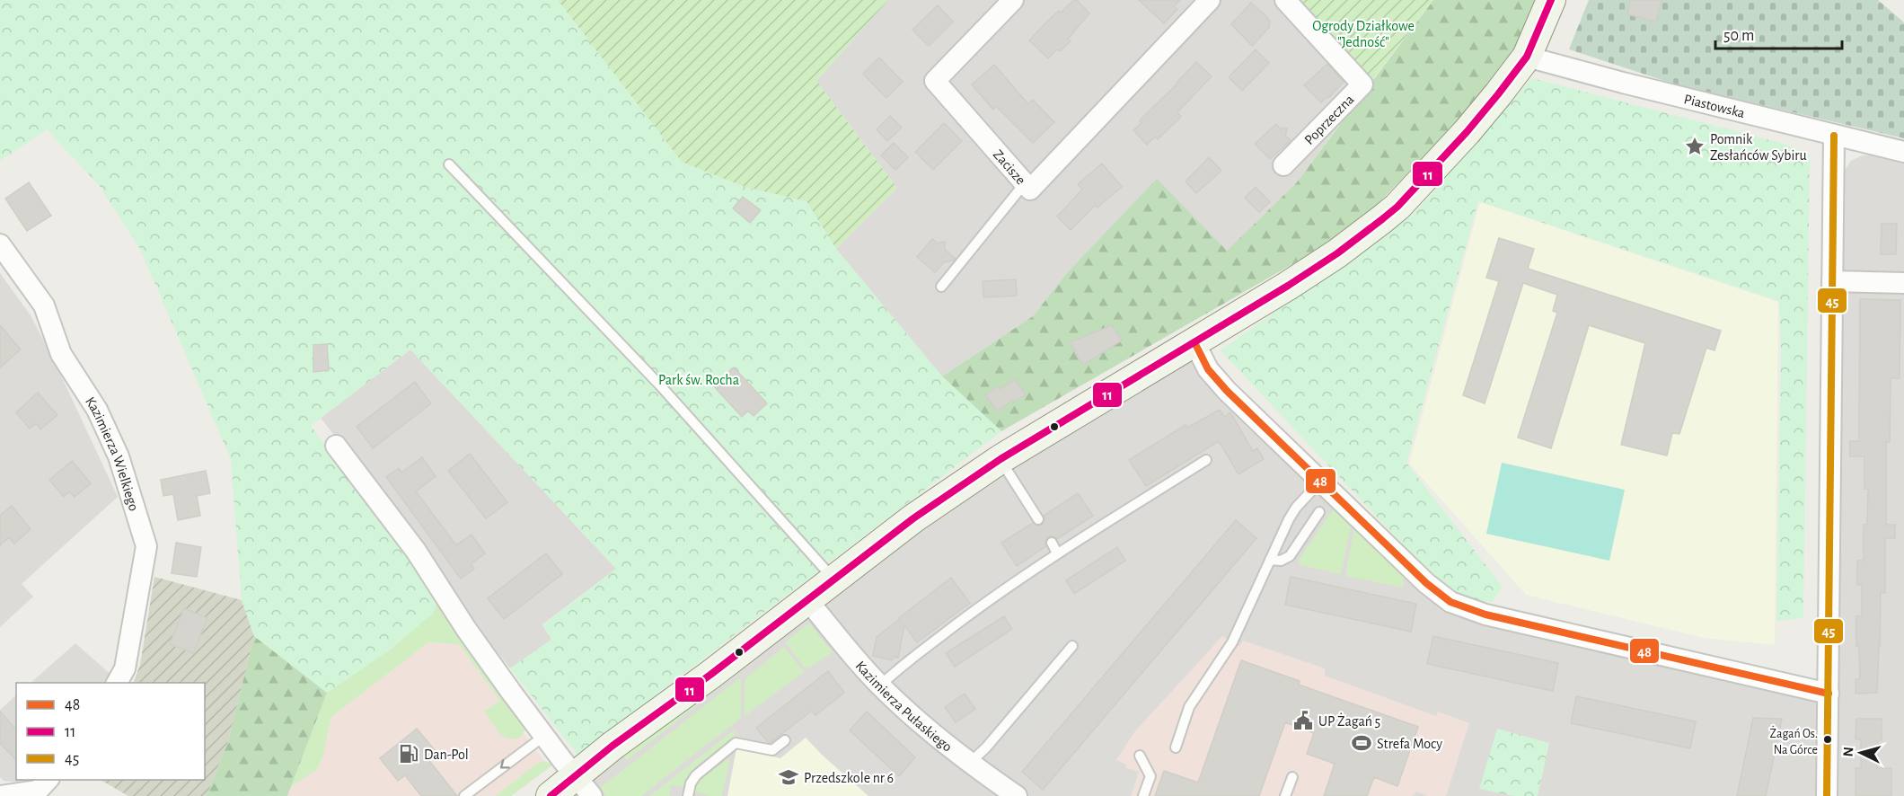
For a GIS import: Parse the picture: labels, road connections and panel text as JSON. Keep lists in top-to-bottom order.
{
  "streets": {
    "street": [
      "Piastowska",
      "Poprzeczna",
      "Zacisze",
      "Kazimierza Wielkiego",
      "Kazimierza Pułaskiego"
    ]
  },
  "parks": ["Ogrody Działkowe \"Jedność\"", "Park św. Rocha"],
  "places": {
    "place": ["Pomnik Zesłańców Sybiru"],
    "public building": ["UP Żagań 5"],
    "other": ["Żagań Os. Na Górce"],
    "sports": ["Strefa Mocy"],
    "fuel station": ["Dan-Pol"],
    "school or university": ["Przedszkole nr 6"]
  },
  "lines": ["transit line 11", "transit line 45", "transit line 48"],
  "legend": ["48", "11", "45"],
  "scale_bar": "50 m",
  "north": "left"
}
